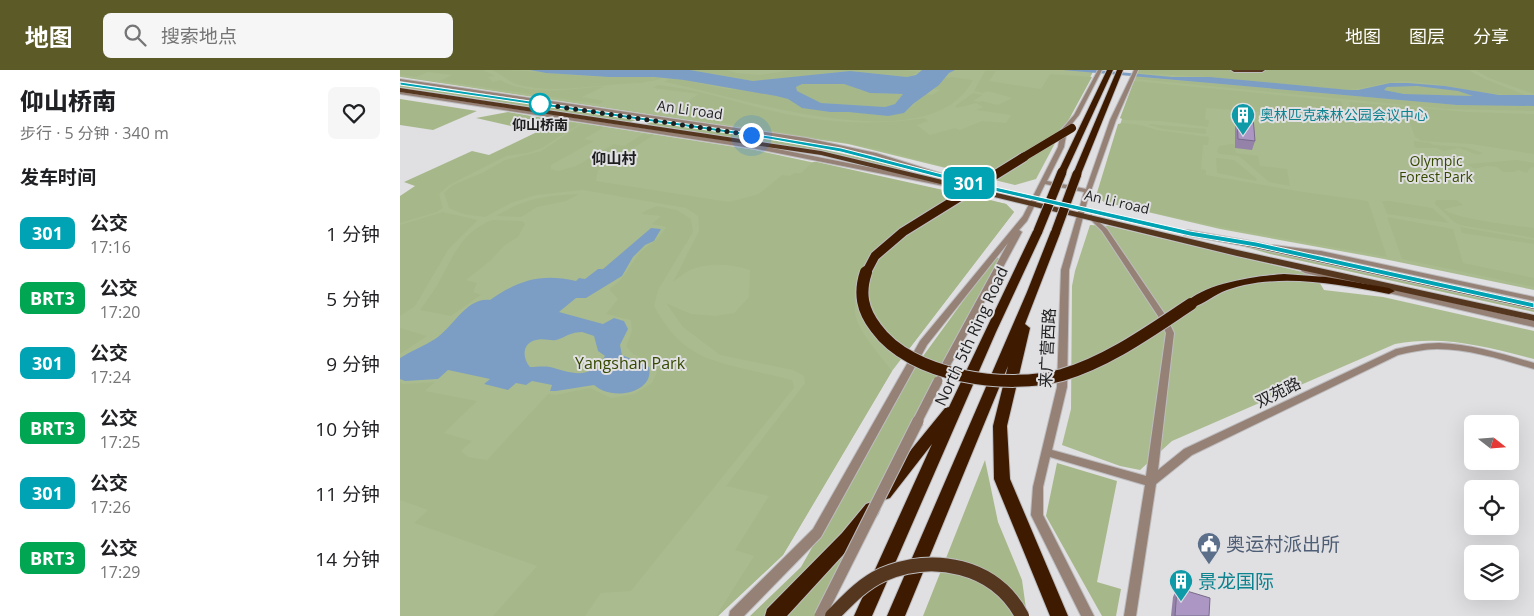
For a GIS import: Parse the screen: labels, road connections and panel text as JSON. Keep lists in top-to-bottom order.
{
  "streets": {
    "highway": ["North 5th Ring Road"],
    "main road": ["An Li road"],
    "street": ["来广营西路", "双苑路"]
  },
  "crossings": [
    ["An Li road", "来广营西路"]
  ],
  "districts": ["仰山村"],
  "parks": ["Olympic Forest Park", "Yangshan Park"],
  "places": {
    "other": ["仰山桥南"],
    "building": ["奥林匹克森林公园会议中心", "景龙国际"],
    "public building": ["奥运村派出所"]
  },
  "lines": ["bus line 301"],
  "north": "right",
  "page": {
    "header": "地图",
    "search": "搜索地点",
    "nav": ["地图", "图层", "分享"],
    "heading": [
      ["仰山桥南", "步行 · 5 分钟 · 340 m"],
      "发车时间"
    ],
    "on_map": "301",
    "list": [
      {
        "mark": "301",
        "name": "公交",
        "note": "17:16",
        "value": "1 分钟"
      },
      {
        "mark": "BRT3",
        "name": "公交",
        "note": "17:20",
        "value": "5 分钟"
      },
      {
        "mark": "301",
        "name": "公交",
        "note": "17:24",
        "value": "9 分钟"
      },
      {
        "mark": "BRT3",
        "name": "公交",
        "note": "17:25",
        "value": "10 分钟"
      },
      {
        "mark": "301",
        "name": "公交",
        "note": "17:26",
        "value": "11 分钟"
      },
      {
        "mark": "BRT3",
        "name": "公交",
        "note": "17:29",
        "value": "14 分钟"
      }
    ]
  }
}
